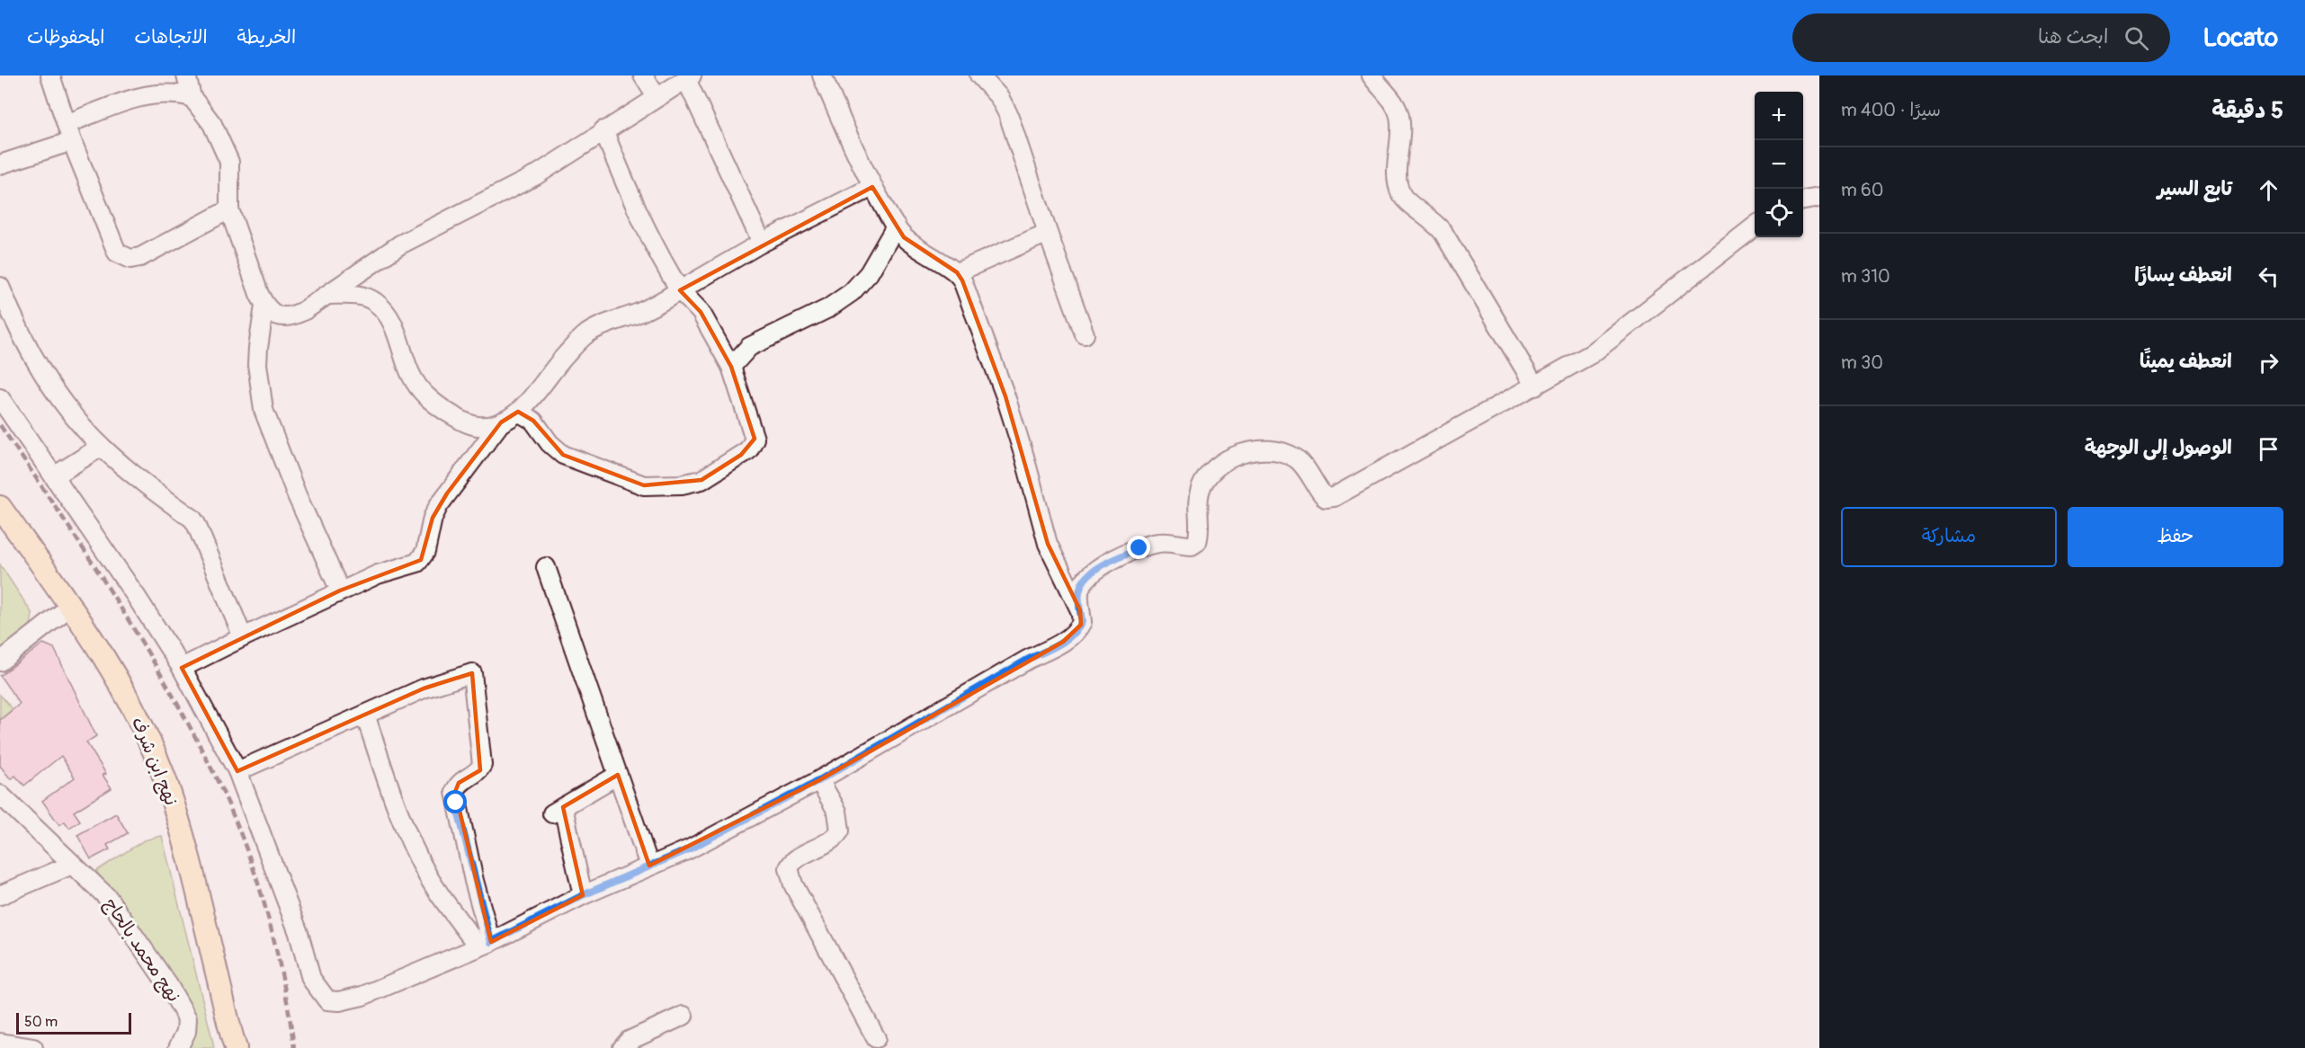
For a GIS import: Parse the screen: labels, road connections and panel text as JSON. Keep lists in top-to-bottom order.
{
  "streets": {
    "main road": ["نهج ابن شرف"],
    "street": ["نهج محمد بالحاج"]
  },
  "scale_bar": "50 m",
  "page": {
    "header": "Locato",
    "search": "ابحث هنا",
    "nav": ["الخريطة", "الاتجاهات", "المحفوظات"],
    "heading": ["5 دقيقة", "سيرًا · 400 m"],
    "map_buttons": ["+", "−"],
    "list": [
      ["تابع السير", "60 m"],
      ["انعطف يسارًا", "310 m"],
      ["انعطف يمينًا", "30 m"],
      "الوصول إلى الوجهة"
    ],
    "buttons": ["حفظ", "مشاركة"],
    "scale": "50 m"
  }
}
